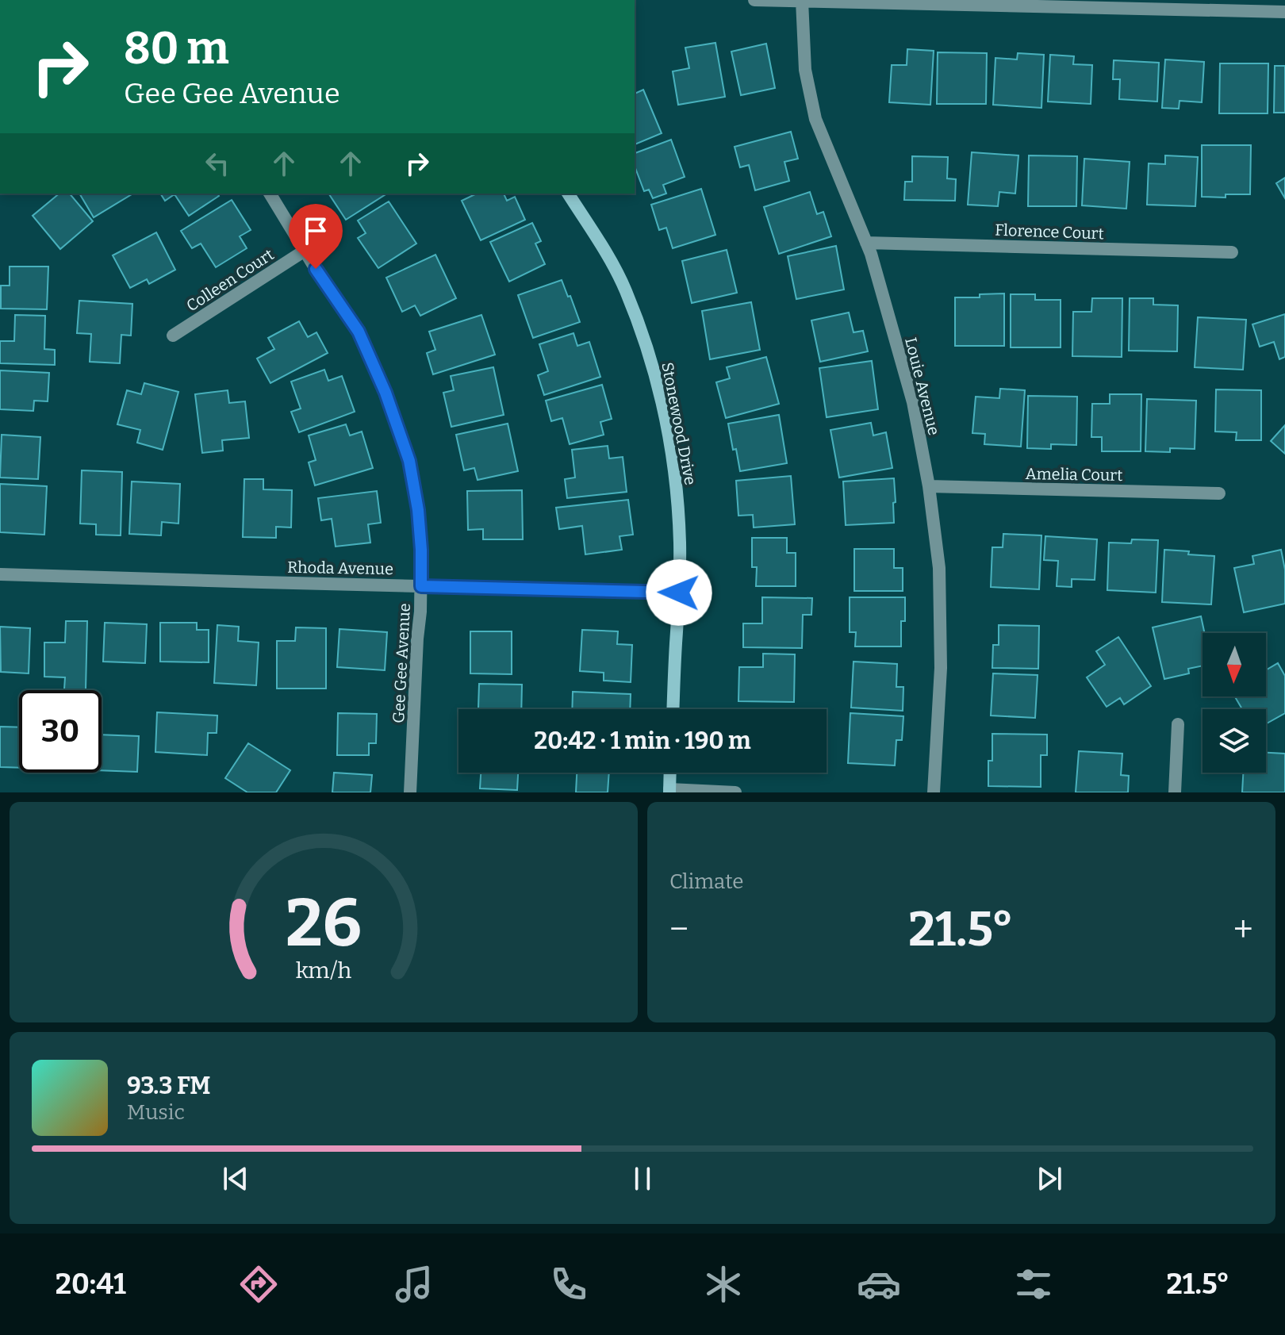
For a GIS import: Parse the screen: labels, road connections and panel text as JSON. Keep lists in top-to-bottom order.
{
  "streets": {
    "street": [
      "Florence Court",
      "Colleen Court",
      "Louie Avenue",
      "Stonewood Drive",
      "Amelia Court",
      "Rhoda Avenue",
      "Gee Gee Avenue"
    ]
  },
  "crossings": [
    ["Florence Court", "Louie Avenue"],
    ["Colleen Court", "Gee Gee Avenue"],
    ["Louie Avenue", "Amelia Court"],
    ["Stonewood Drive", "Rhoda Avenue"],
    ["Rhoda Avenue", "Gee Gee Avenue"]
  ],
  "north": "bottom",
  "page": {
    "turn": ["80 m", "Gee Gee Avenue"],
    "limit": "30",
    "trip": "20:42 · 1 min · 190 m",
    "tile": "Climate",
    "heat": ["−", "21.5°", "+"],
    "song": ["93.3 FM", "Music"],
    "tabs": ["20:41", "21.5°"],
    "gauge": ["26", "km/h"]
  }
}
